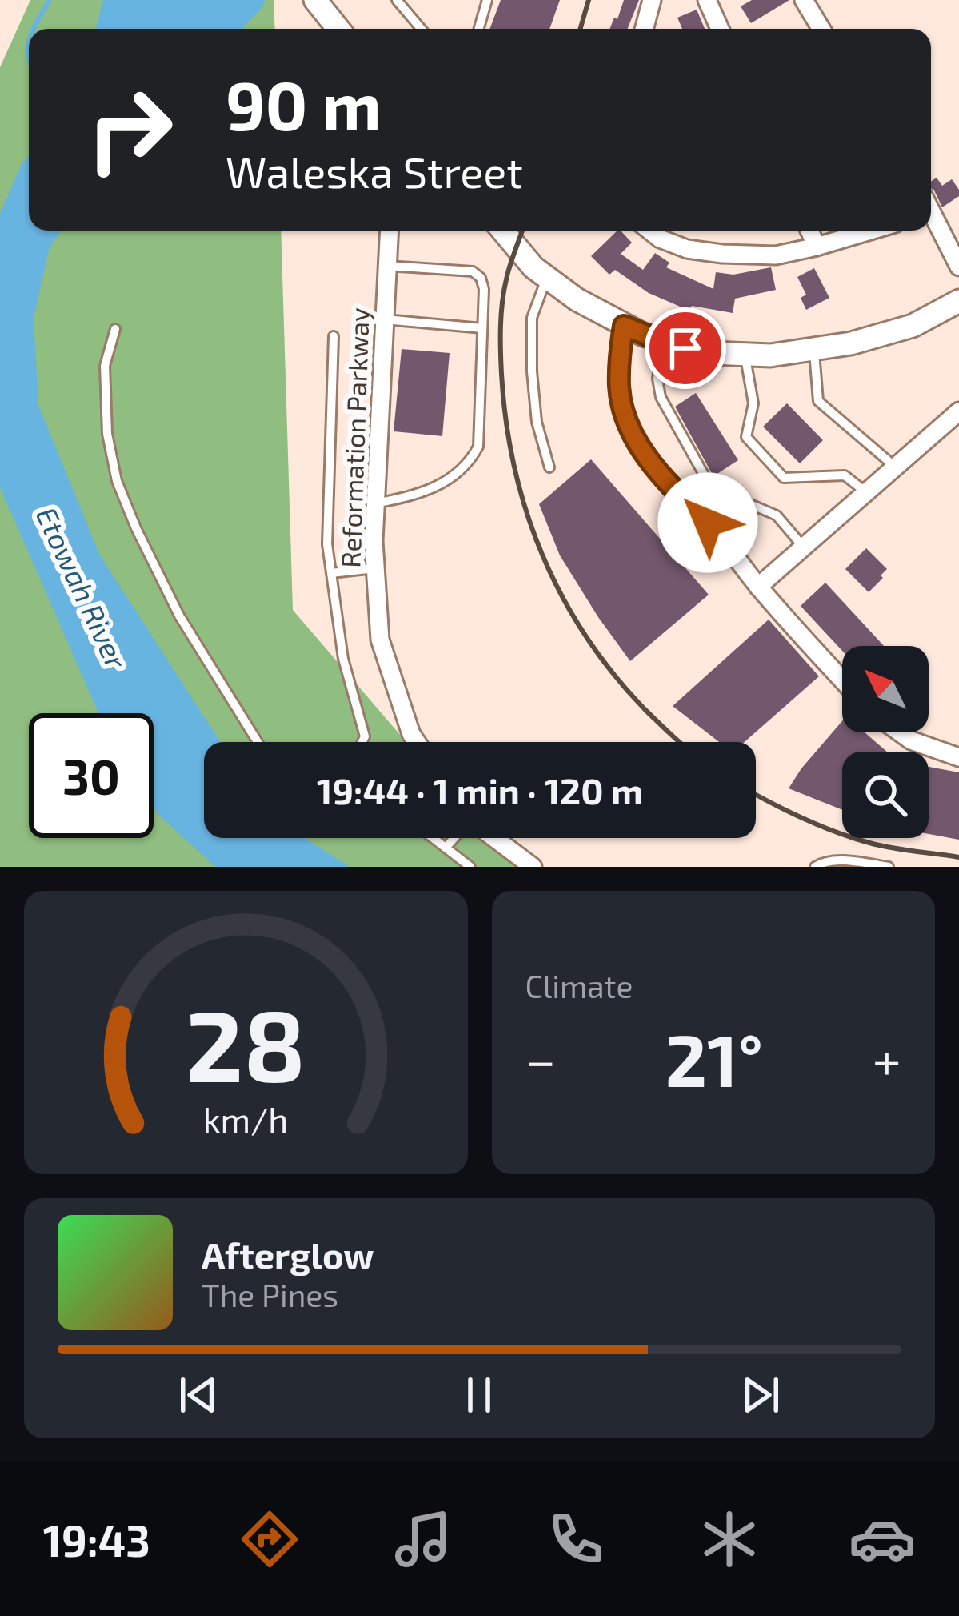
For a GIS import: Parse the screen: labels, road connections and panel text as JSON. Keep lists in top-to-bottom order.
{
  "streets": {
    "street": ["Reformation Parkway"]
  },
  "water": ["Etowah River"],
  "north": "top left",
  "page": {
    "turn": ["90 m", "Waleska Street"],
    "limit": "30",
    "trip": "19:44 · 1 min · 120 m",
    "tile": "Climate",
    "heat": ["−", "21°", "+"],
    "song": ["Afterglow", "The Pines"],
    "tabs": "19:43",
    "gauge": ["28", "km/h"]
  }
}
